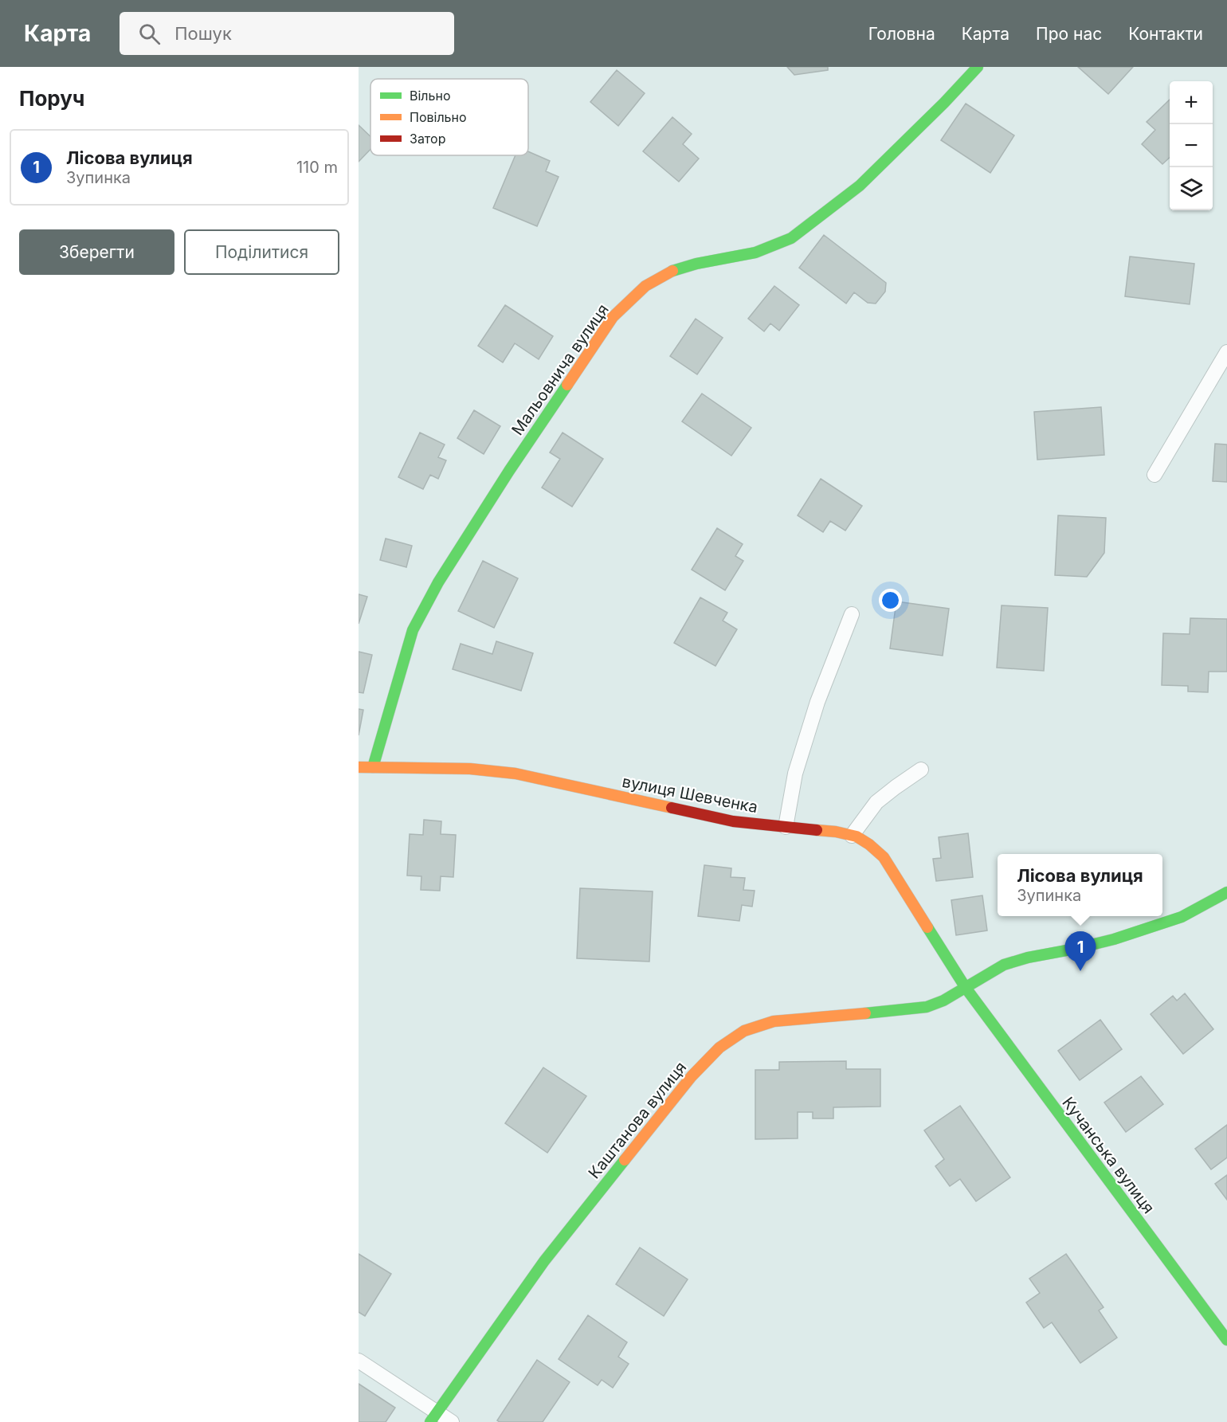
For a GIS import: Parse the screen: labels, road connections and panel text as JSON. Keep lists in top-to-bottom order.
{
  "streets": {
    "street": [
      "Мальовнича вулиця",
      "вулиця Шевченка",
      "Каштанова вулиця",
      "Кучанська вулиця"
    ]
  },
  "crossings": [
    ["Мальовнича вулиця", "вулиця Шевченка"],
    ["вулиця Шевченка", "Каштанова вулиця"],
    ["вулиця Шевченка", "Кучанська вулиця"],
    ["Каштанова вулиця", "Кучанська вулиця"]
  ],
  "legend": ["Вільно", "Повільно", "Затор"],
  "page": {
    "header": "Карта",
    "search": "Пошук",
    "nav": [
      "Головна",
      "Карта",
      "Про нас",
      "Контакти"
    ],
    "heading": "Поруч",
    "map_buttons": ["+", "−"],
    "list": [
      {
        "mark": "1",
        "name": "Лісова вулиця",
        "note": "Зупинка",
        "value": "110 m"
      }
    ],
    "buttons": ["Зберегти", "Поділитися"],
    "popup": ["Лісова вулиця", "Зупинка"],
    "pins": "1"
  }
}
